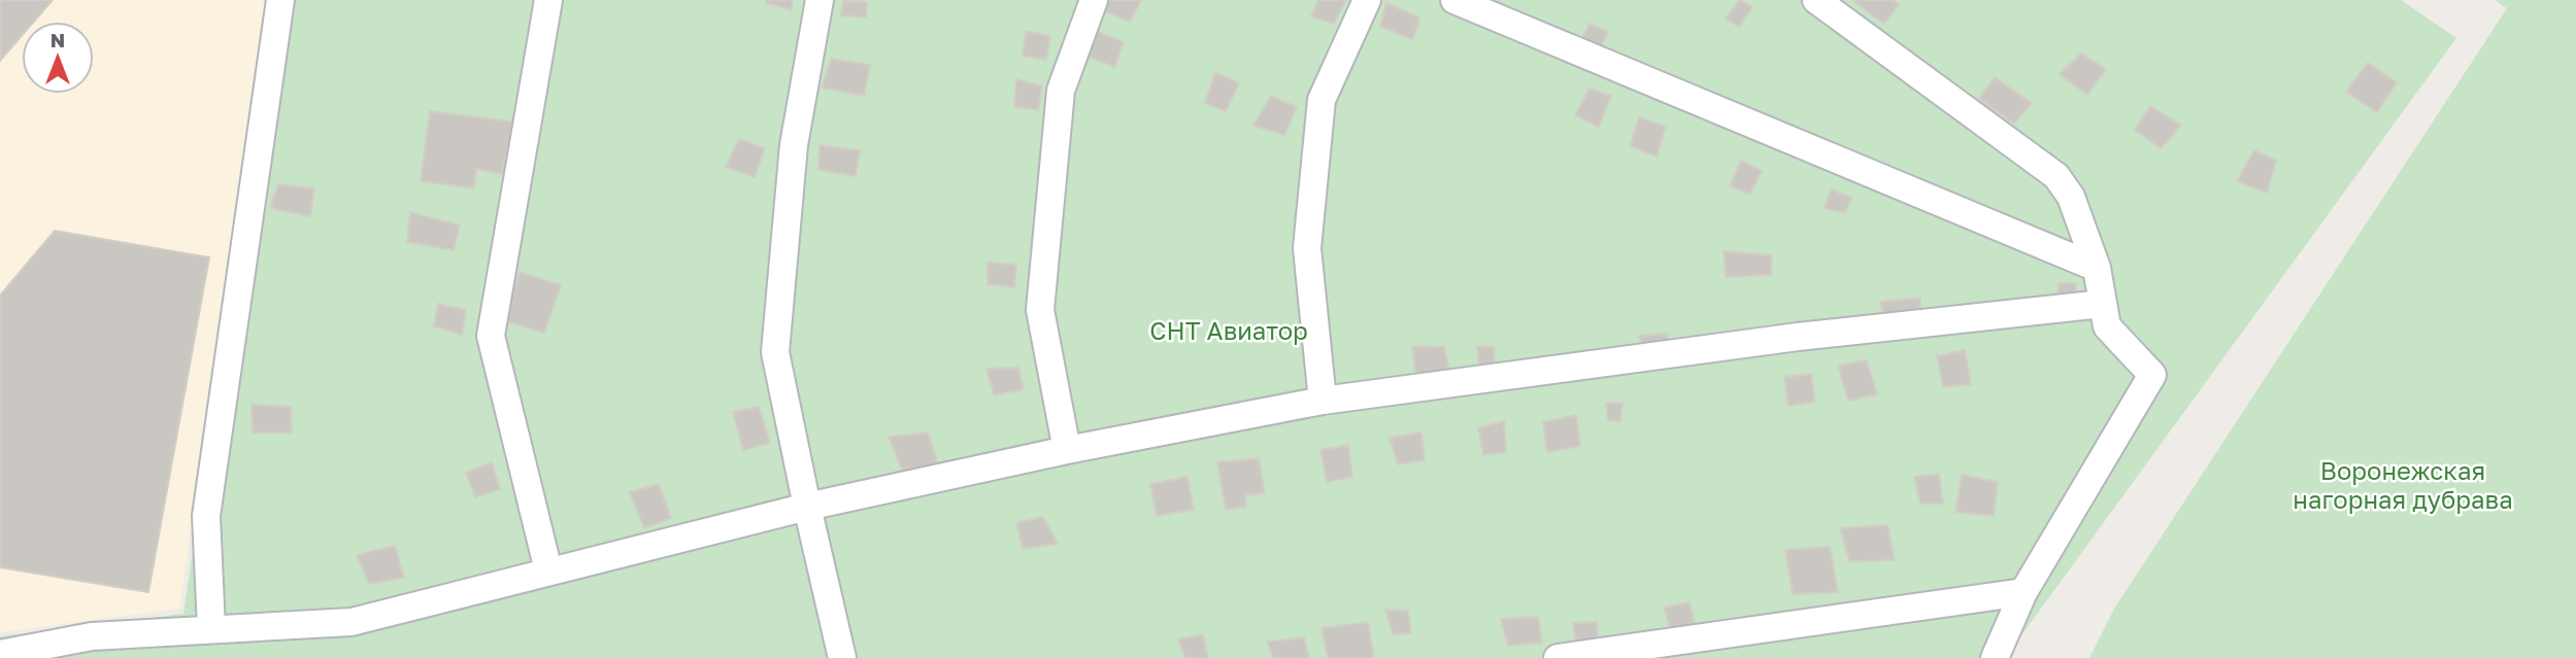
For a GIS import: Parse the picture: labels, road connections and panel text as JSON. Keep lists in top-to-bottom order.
{
  "parks": ["СНТ Авиатор", "Воронежская нагорная дубрава"],
  "north": "top"
}
